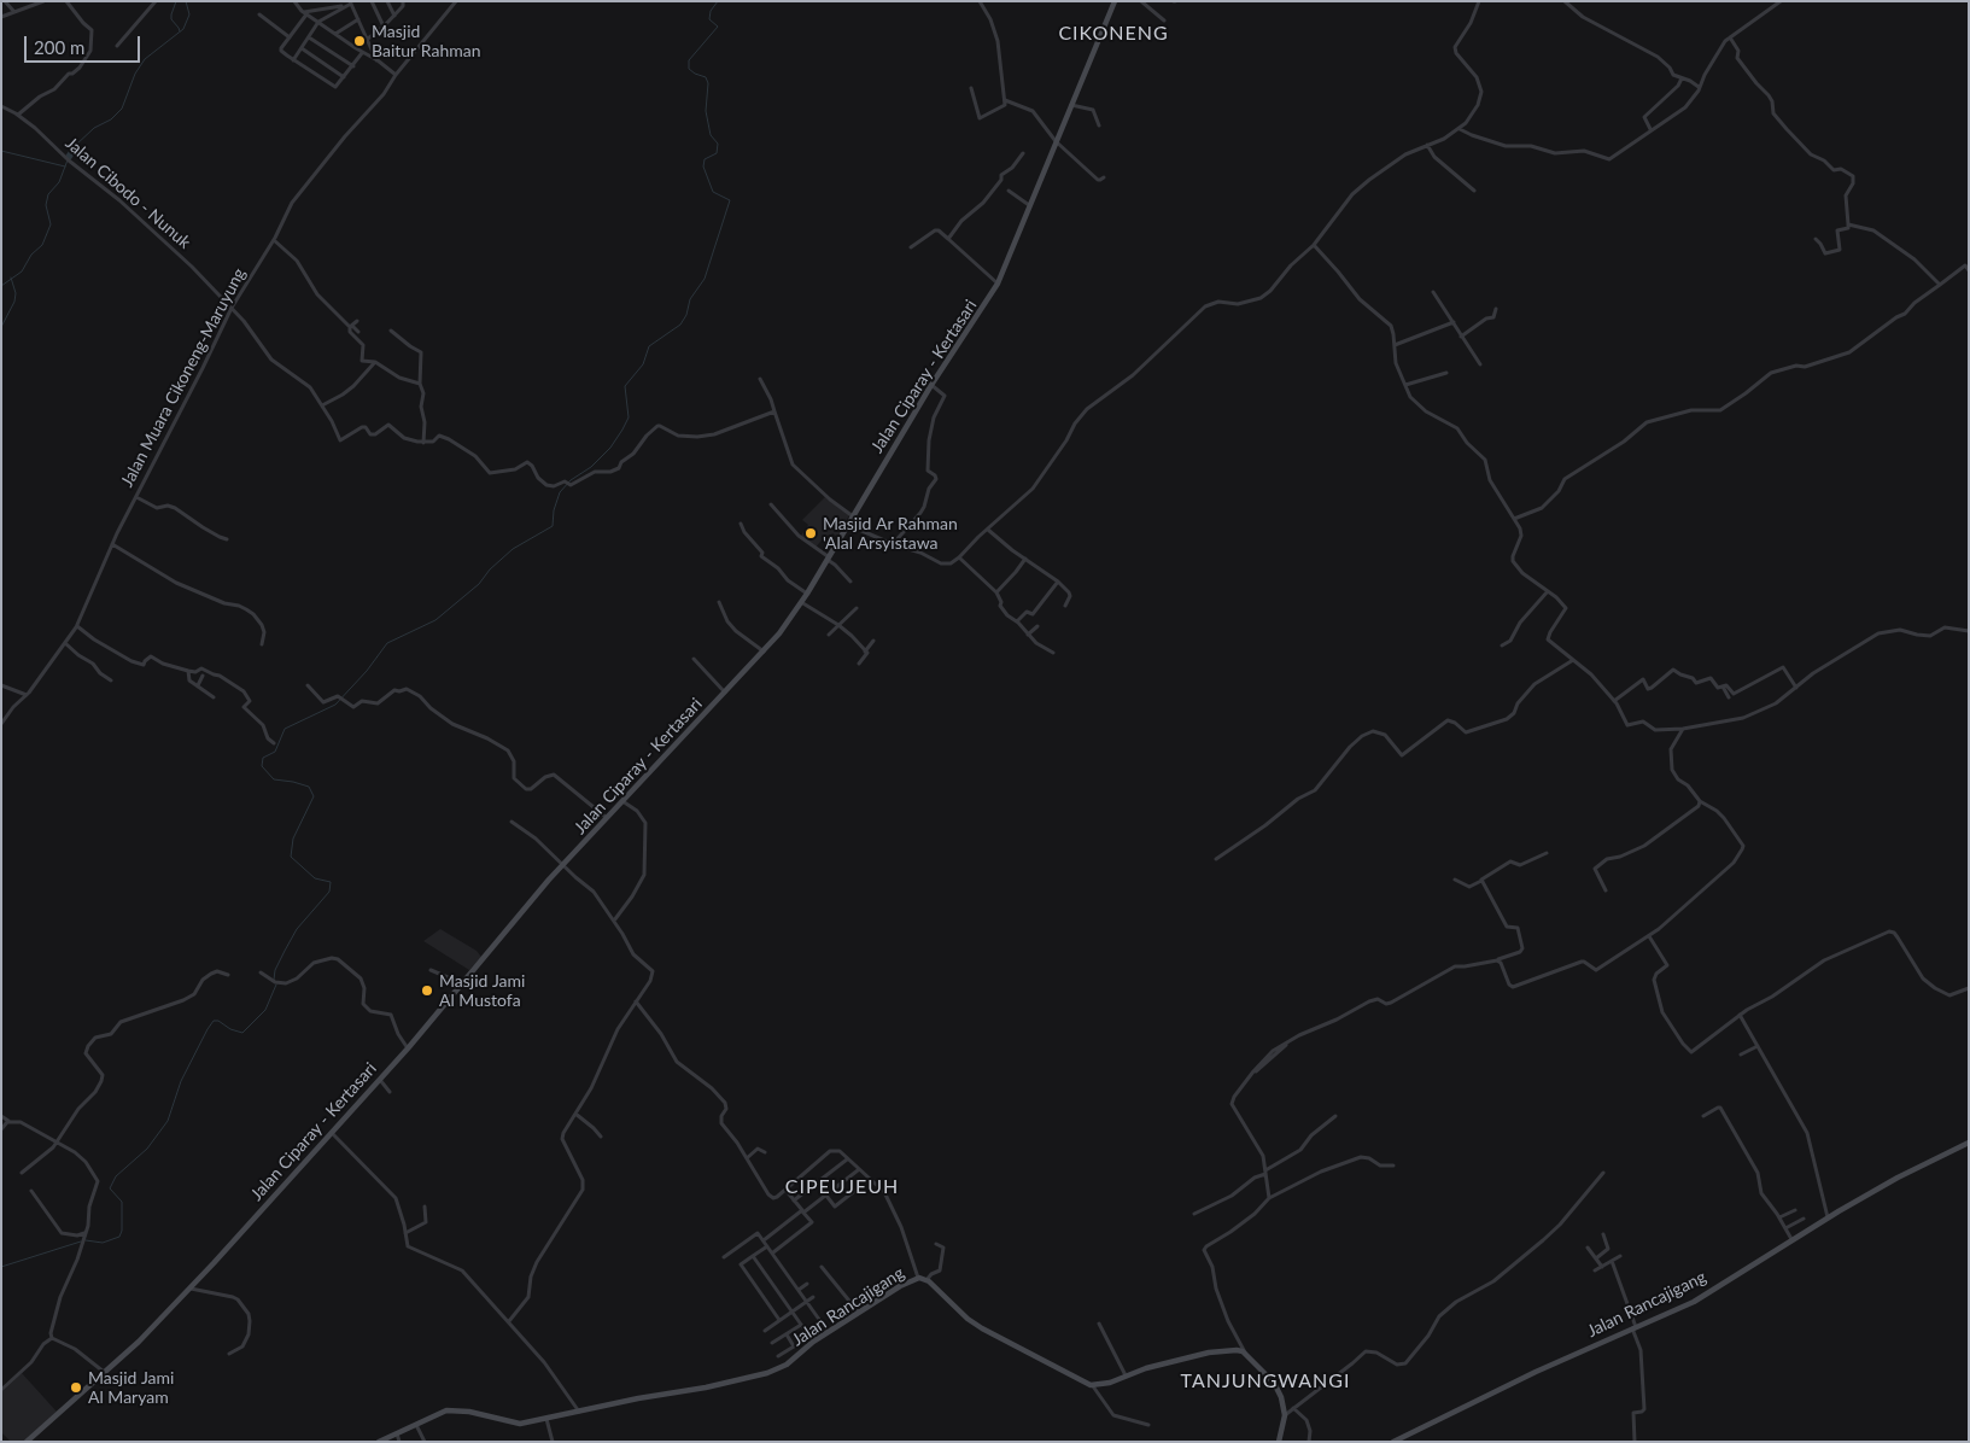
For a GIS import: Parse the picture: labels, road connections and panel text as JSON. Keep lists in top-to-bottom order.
{
  "streets": {
    "main road": ["Jalan Ciparay - Kertasari", "Jalan Rancajigang"],
    "street": ["Jalan Cibodo - Nunuk", "Jalan Muara Cikoneng-Maruyung"]
  },
  "crossings": [
    ["Jalan Cibodo - Nunuk", "Jalan Muara Cikoneng-Maruyung"]
  ],
  "districts": ["CIKONENG", "CIPEUJEUH", "TANJUNGWANGI"],
  "places": [
    "Masjid Baitur Rahman",
    "Masjid Ar Rahman 'Alal Arsyistawa",
    "Masjid Jami Al Mustofa",
    "Masjid Jami Al Maryam"
  ],
  "scale_bar": "200 m"
}
